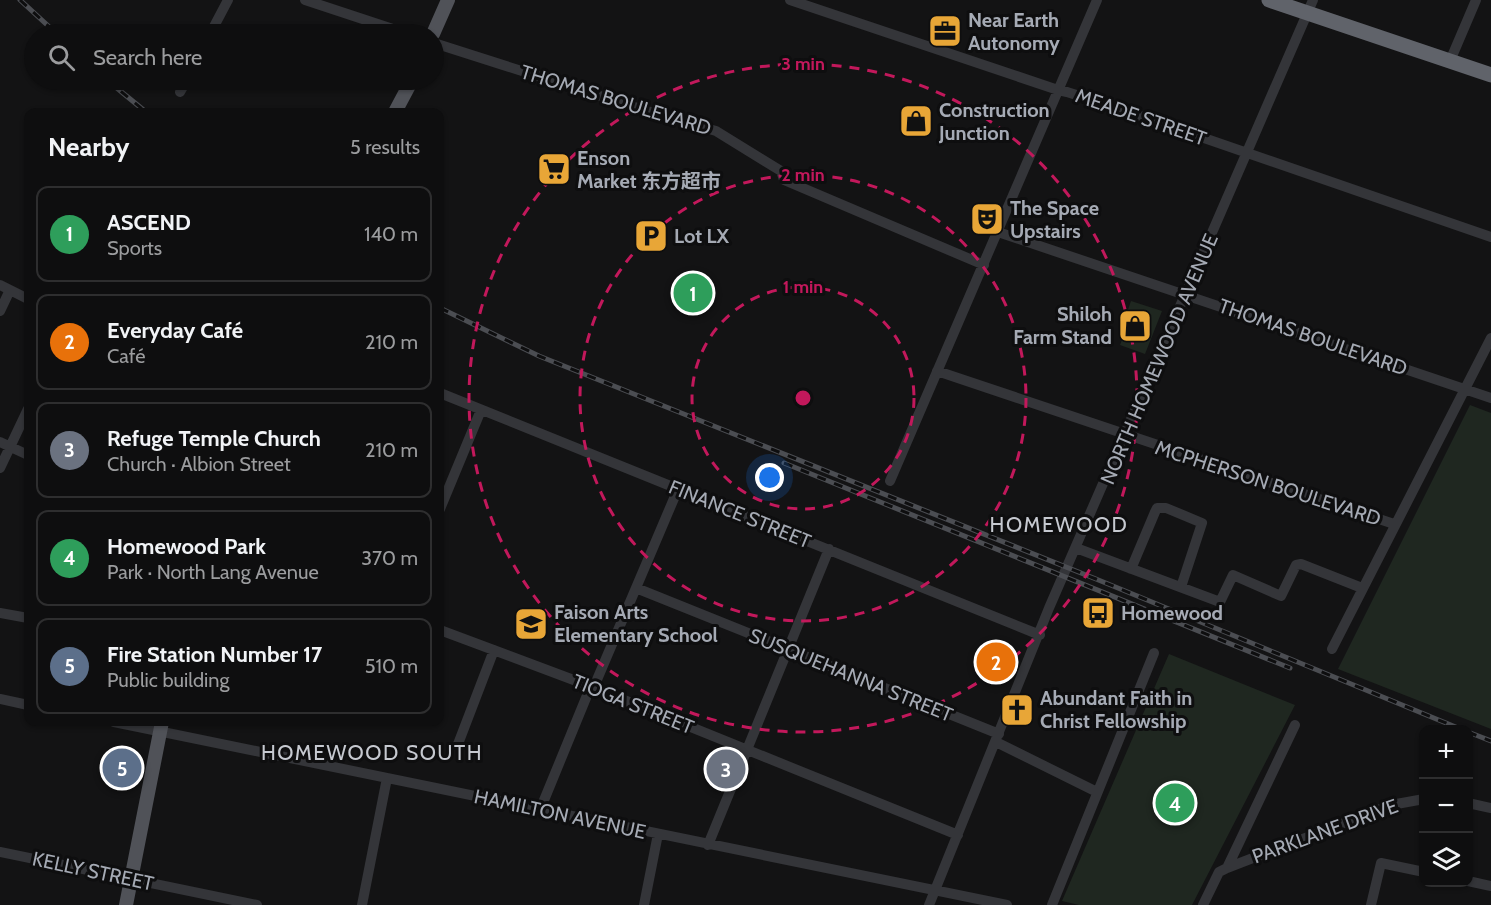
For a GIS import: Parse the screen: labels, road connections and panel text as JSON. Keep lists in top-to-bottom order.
{
  "streets": {
    "street": [
      "THOMAS BOULEVARD",
      "MEADE STREET",
      "NORTH HOMEWOOD AVENUE",
      "MCPHERSON BOULEVARD",
      "FINANCE STREET",
      "SUSQUEHANNA STREET",
      "TIOGA STREET",
      "HAMILTON AVENUE",
      "PARKLANE DRIVE",
      "KELLY STREET"
    ]
  },
  "crossings": [
    ["THOMAS BOULEVARD", "NORTH HOMEWOOD AVENUE"],
    ["MEADE STREET", "NORTH HOMEWOOD AVENUE"],
    ["NORTH HOMEWOOD AVENUE", "MCPHERSON BOULEVARD"],
    ["NORTH HOMEWOOD AVENUE", "FINANCE STREET"],
    ["NORTH HOMEWOOD AVENUE", "SUSQUEHANNA STREET"],
    ["NORTH HOMEWOOD AVENUE", "TIOGA STREET"],
    ["NORTH HOMEWOOD AVENUE", "HAMILTON AVENUE"]
  ],
  "districts": ["HOMEWOOD", "HOMEWOOD SOUTH"],
  "places": {
    "office": ["Near Earth Autonomy"],
    "shop": ["Construction Junction", "Shiloh Farm Stand"],
    "supermarket": ["Enson Market 东方超市"],
    "theatre": ["The Space Upstairs"],
    "parking": ["Lot LX"],
    "bus stop": ["Homewood"],
    "school or university": ["Faison Arts Elementary School"],
    "church": ["Abundant Faith in Christ Fellowship"]
  },
  "page": {
    "search": "Search here",
    "heading": ["Nearby", "5 results"],
    "list": [
      {
        "mark": "1",
        "name": "ASCEND",
        "note": "Sports",
        "value": "140 m"
      },
      {
        "mark": "2",
        "name": "Everyday Café",
        "note": "Café",
        "value": "210 m"
      },
      {
        "mark": "3",
        "name": "Refuge Temple Church",
        "note": "Church · Albion Street",
        "value": "210 m"
      },
      {
        "mark": "4",
        "name": "Homewood Park",
        "note": "Park · North Lang Avenue",
        "value": "370 m"
      },
      {
        "mark": "5",
        "name": "Fire Station Number 17",
        "note": "Public building",
        "value": "510 m"
      }
    ],
    "pins": [
      "1",
      "2",
      "5",
      "3",
      "4"
    ],
    "map_buttons": ["+", "−"]
  },
  "rings": ["3 min", "2 min", "1 min"]
}
